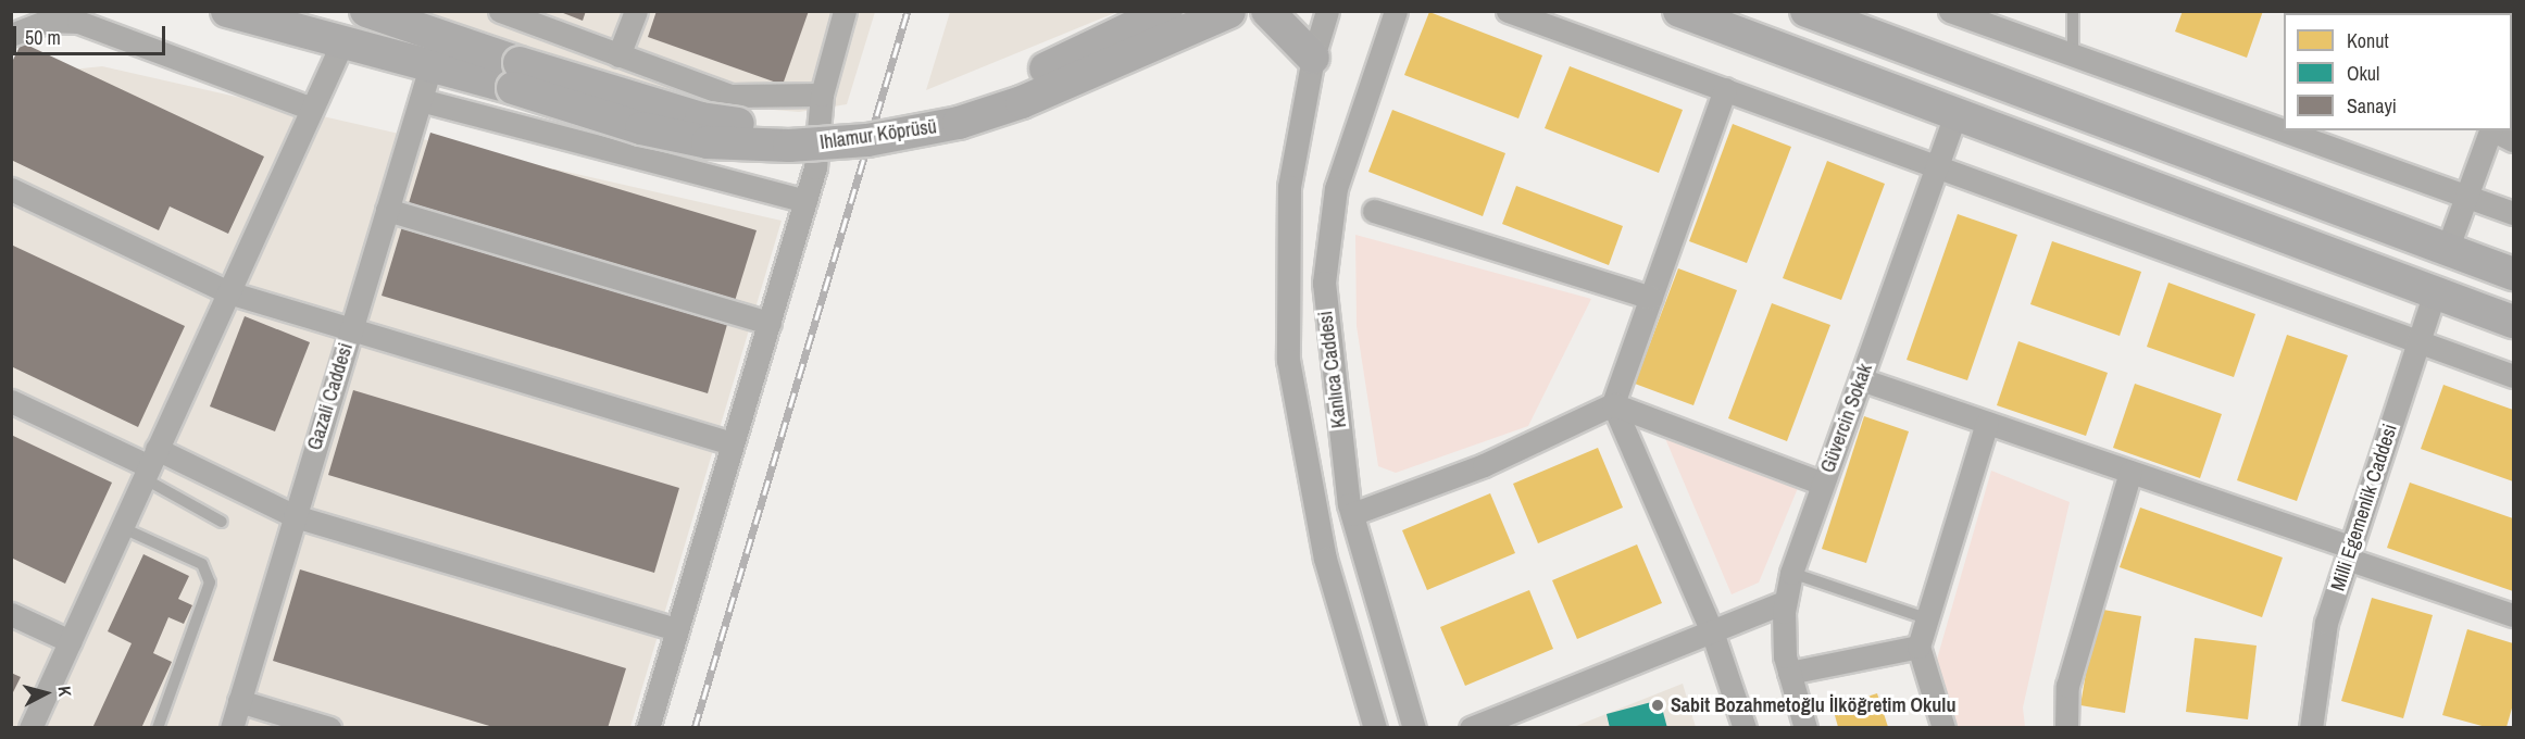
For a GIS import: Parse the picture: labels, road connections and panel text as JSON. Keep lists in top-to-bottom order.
{
  "streets": {
    "street": [
      "Ihlamur Köprüsü",
      "Kanlıca Caddesi",
      "Gazali Caddesi",
      "Güvercin Sokak",
      "Milli Egemenlik Caddesi"
    ]
  },
  "places": ["Sabit Bozahmetoğlu İlköğretim Okulu"],
  "legend": ["Konut", "Okul", "Sanayi"],
  "scale_bar": "50 m",
  "north": "right"
}
